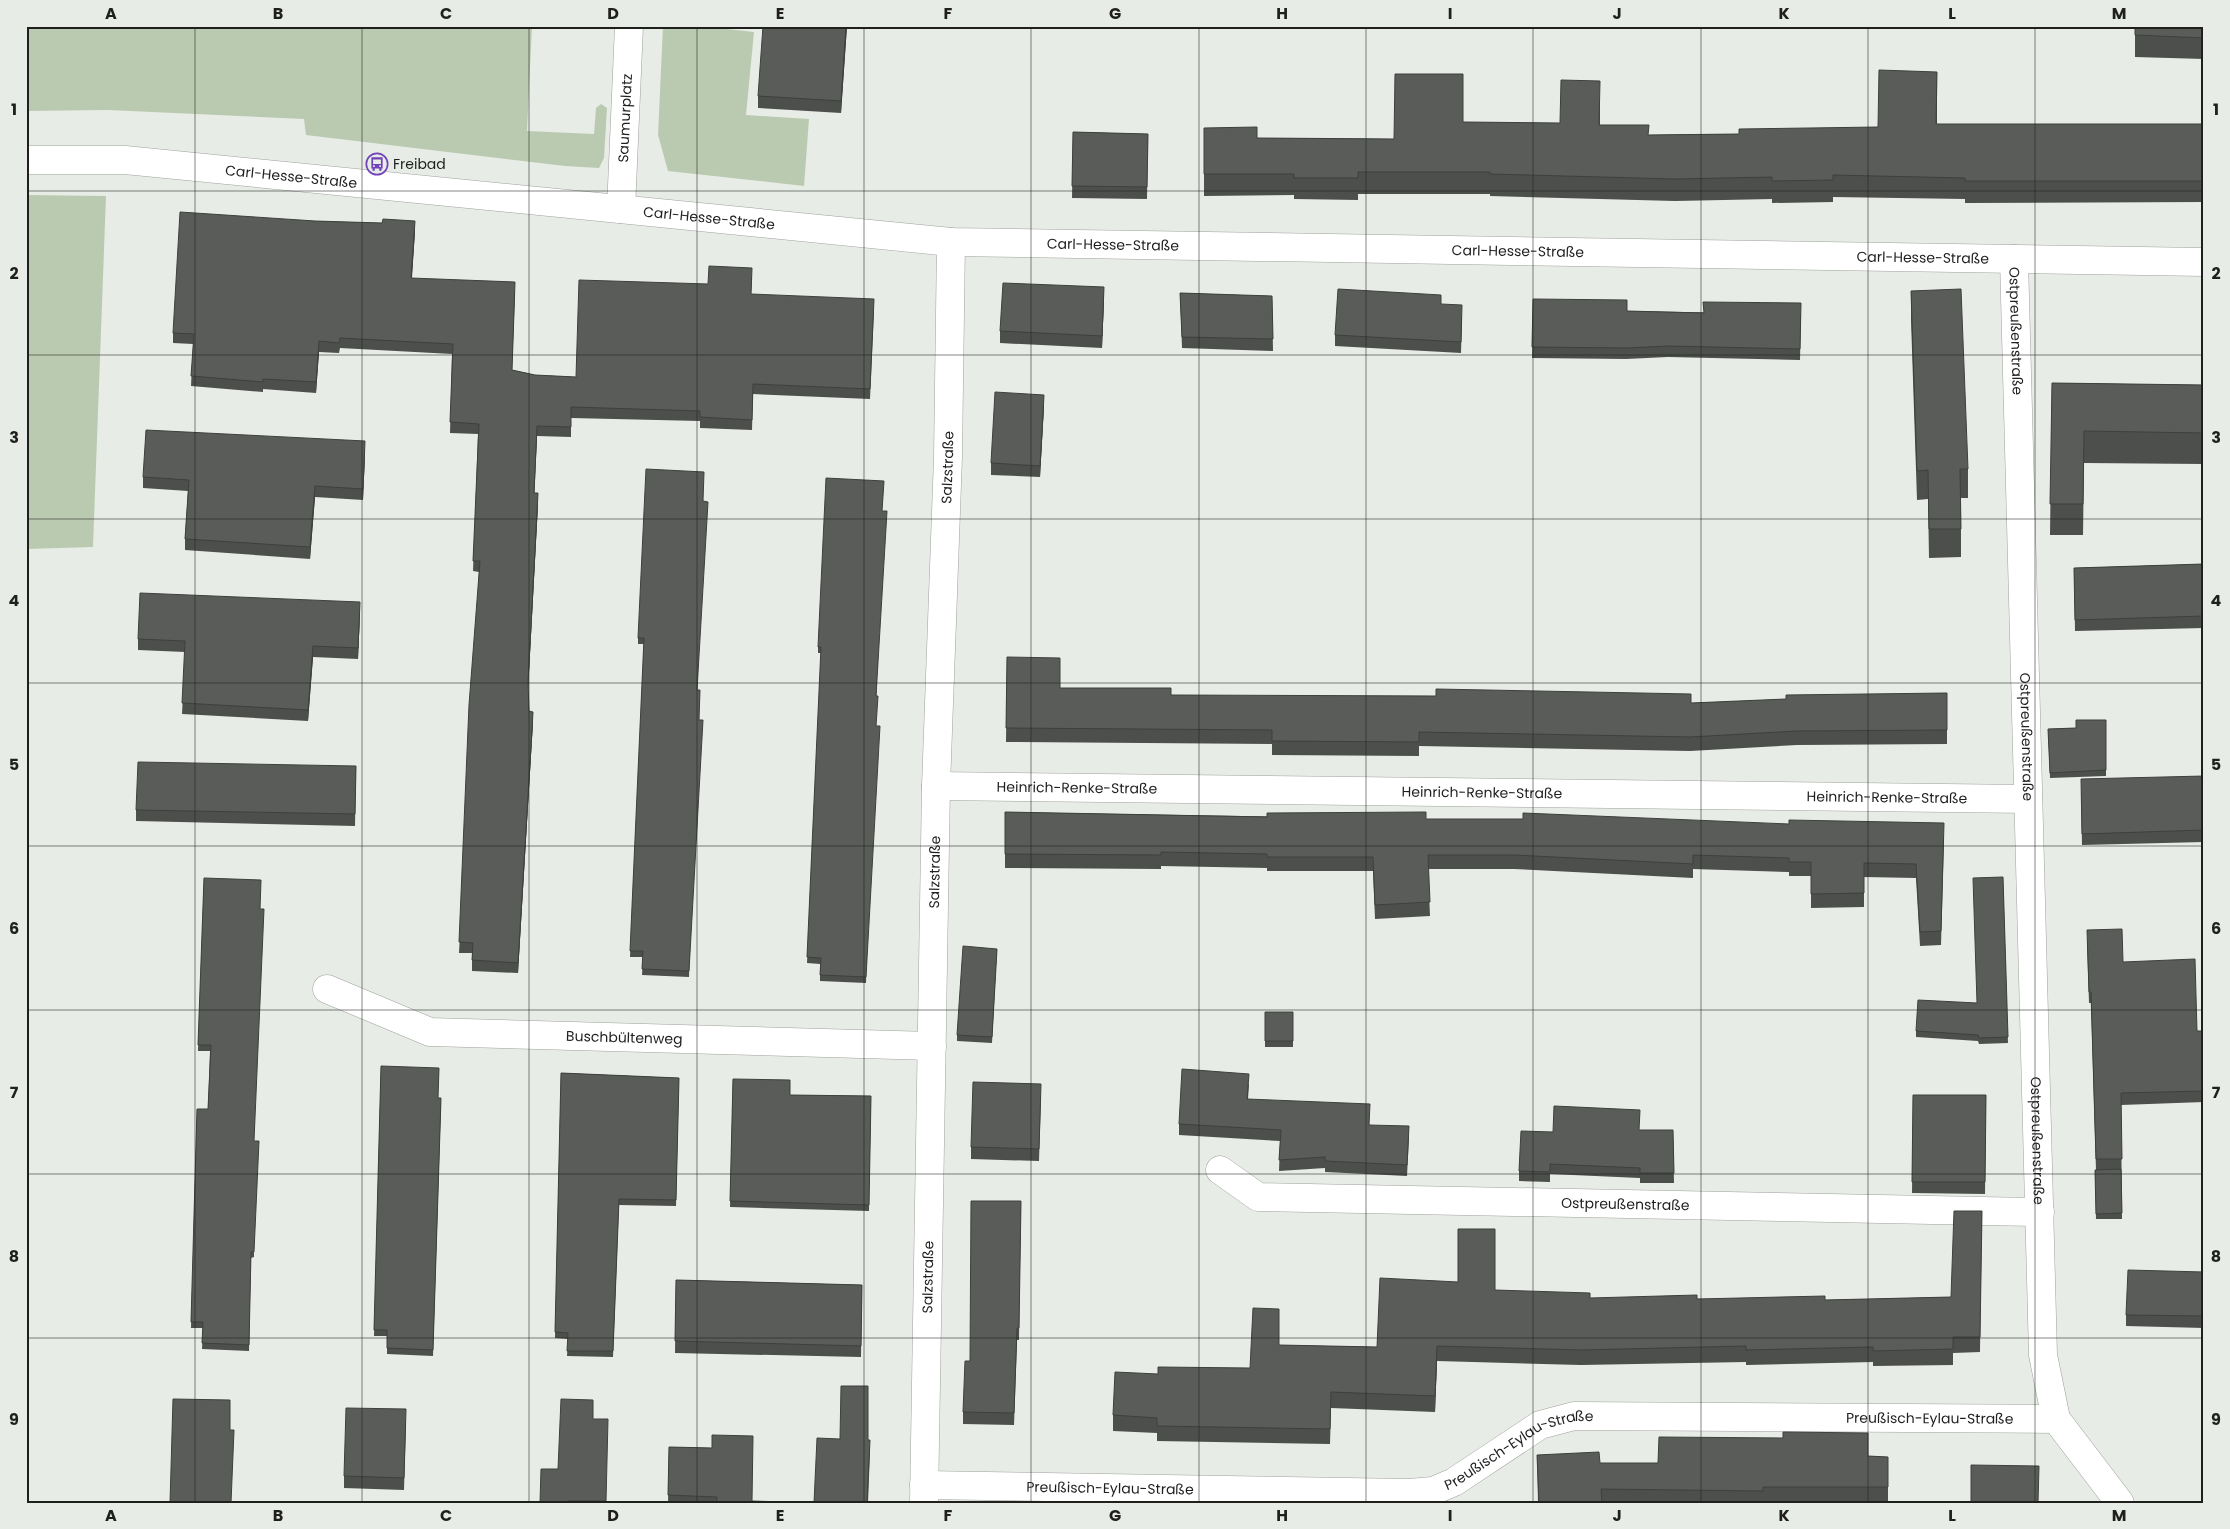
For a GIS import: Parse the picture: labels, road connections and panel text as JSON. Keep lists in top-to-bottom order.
{
  "streets": {
    "street": [
      "Saumurplatz",
      "Carl-Hesse-Straße",
      "Ostpreußenstraße",
      "Salzstraße",
      "Heinrich-Renke-Straße",
      "Buschbültenweg",
      "Preußisch-Eylau-Straße"
    ]
  },
  "crossings": [
    ["Saumurplatz", "Carl-Hesse-Straße"],
    ["Carl-Hesse-Straße", "Ostpreußenstraße"],
    ["Carl-Hesse-Straße", "Salzstraße"],
    ["Ostpreußenstraße", "Heinrich-Renke-Straße"],
    ["Ostpreußenstraße", "Preußisch-Eylau-Straße"],
    ["Salzstraße", "Heinrich-Renke-Straße"],
    ["Salzstraße", "Buschbültenweg"],
    ["Salzstraße", "Preußisch-Eylau-Straße"]
  ],
  "places": {
    "bus stop": ["Freibad"]
  },
  "grid": {
    "columns": [
      "A",
      "B",
      "C",
      "D",
      "E",
      "F",
      "G",
      "H",
      "I",
      "J",
      "K",
      "L",
      "M"
    ],
    "rows": [
      "1",
      "2",
      "3",
      "4",
      "5",
      "6",
      "7",
      "8",
      "9"
    ]
  }
}
